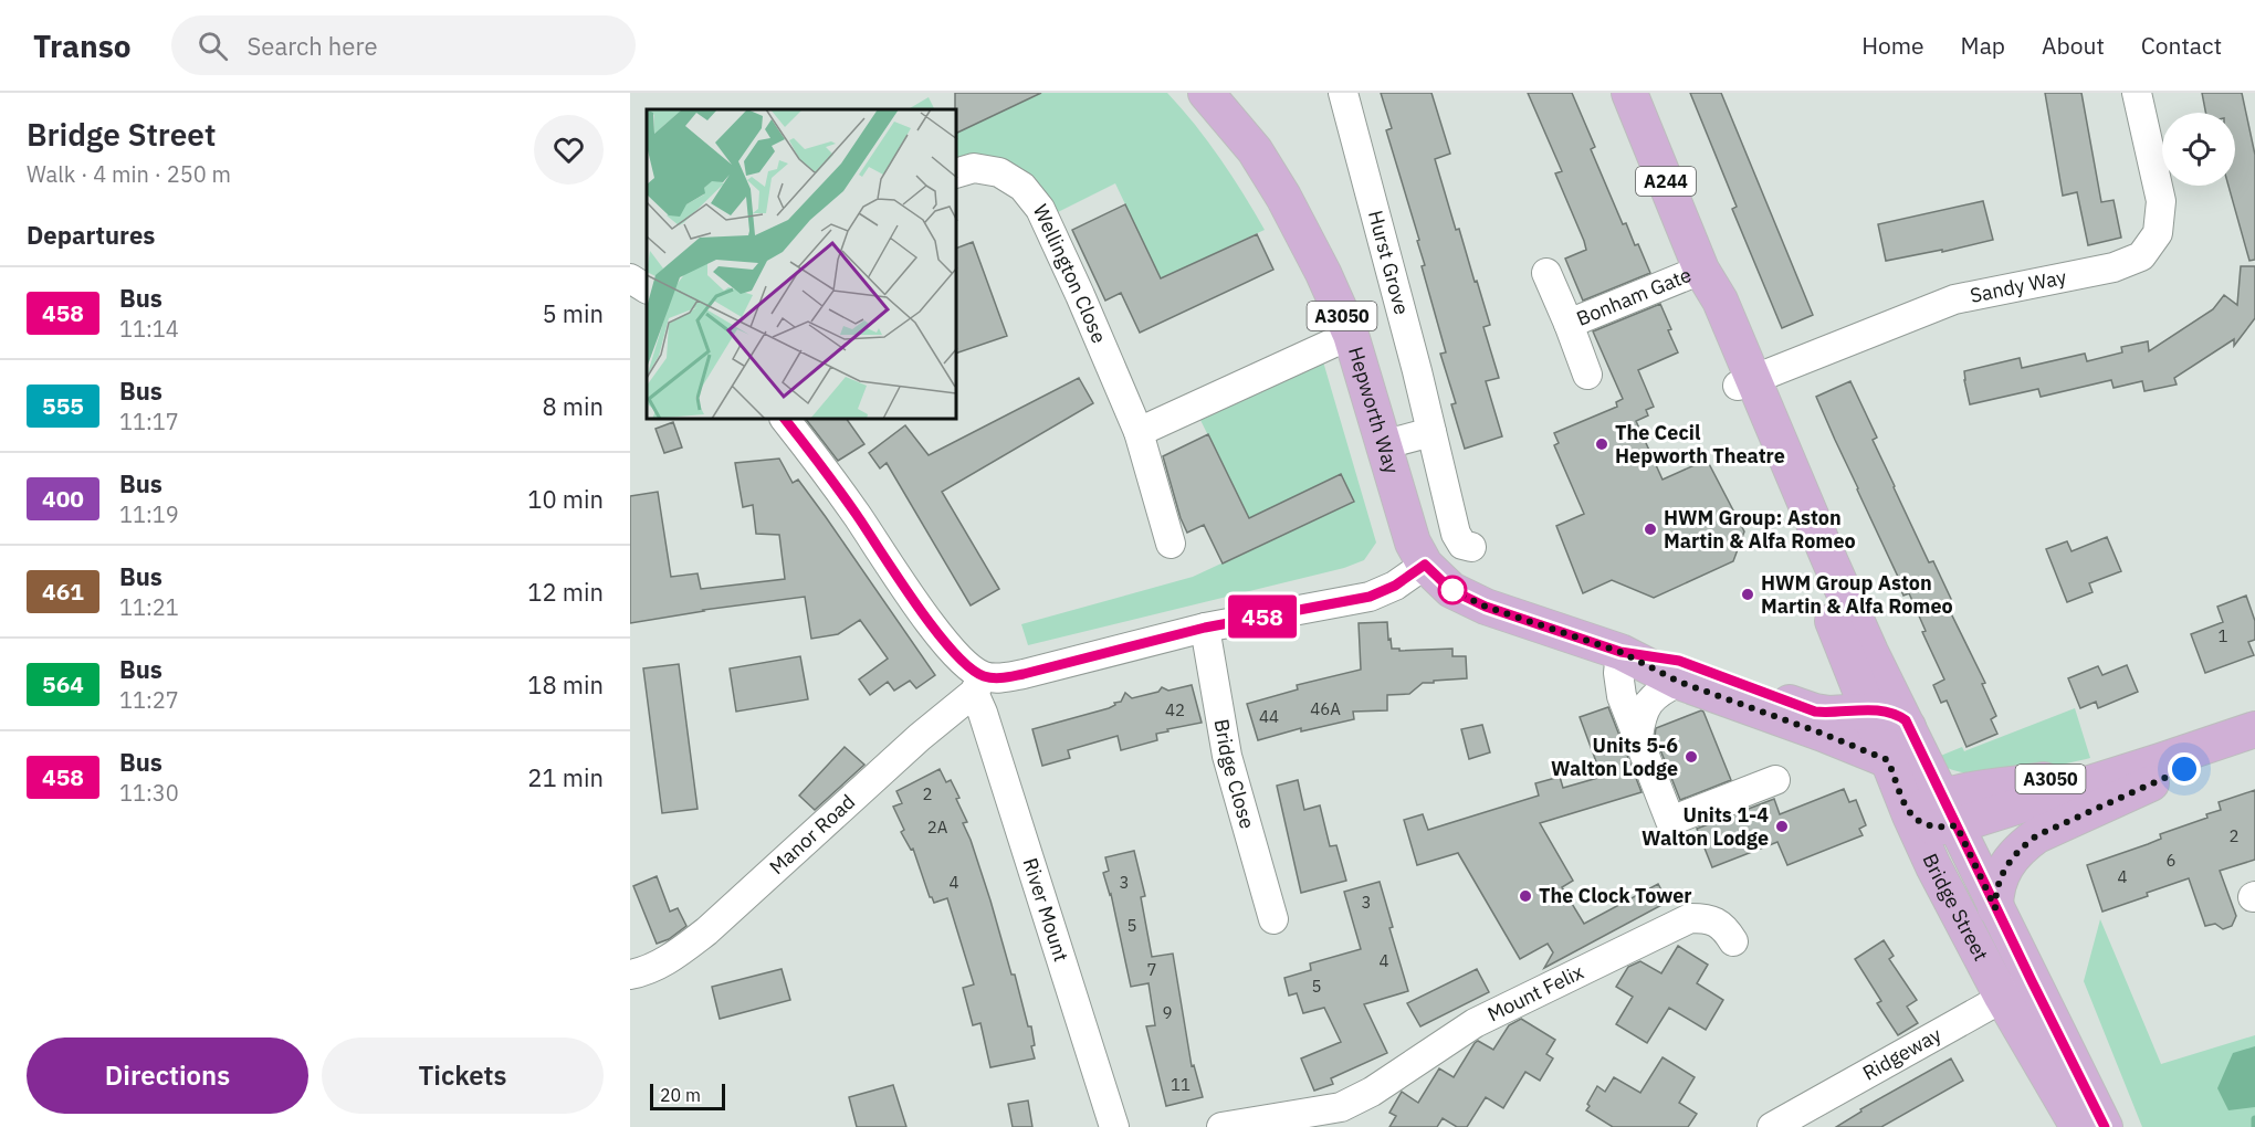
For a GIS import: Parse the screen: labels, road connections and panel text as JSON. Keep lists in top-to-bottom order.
{
  "streets": {
    "main road": [
      "A244",
      "A3050",
      "Hepworth Way",
      "Bridge Street"
    ],
    "street": [
      "Hurst Grove",
      "Wellington Close",
      "Sandy Way",
      "Bonham Gate",
      "Bridge Close",
      "Manor Road",
      "River Mount",
      "Mount Felix",
      "Ridgeway"
    ]
  },
  "crossings": [
    ["A244", "Sandy Way"],
    ["A244", "Bonham Gate"],
    ["A244", "A3050"],
    ["A244", "Bridge Street"],
    ["A3050", "Hepworth Way"],
    ["A3050", "Bridge Street"],
    ["Manor Road", "River Mount"],
    ["Bridge Street", "Ridgeway"]
  ],
  "places": [
    "The Cecil Hepworth Theatre",
    "HWM Group: Aston Martin & Alfa Romeo",
    "HWM Group Aston Martin & Alfa Romeo",
    "Units 5-6 Walton Lodge",
    "Units 1-4 Walton Lodge",
    "The Clock Tower"
  ],
  "lines": ["bus line 458"],
  "house_numbers": [
    "1",
    "46A",
    "42",
    "44",
    "2",
    "2A",
    "2",
    "6",
    "4",
    "4",
    "3",
    "3",
    "5",
    "4",
    "7",
    "5",
    "9",
    "11"
  ],
  "scale_bar": "20 m",
  "page": {
    "header": "Transo",
    "search": "Search here",
    "nav": [
      "Home",
      "Map",
      "About",
      "Contact"
    ],
    "heading": [
      ["Bridge Street", "Walk · 4 min · 250 m"],
      "Departures"
    ],
    "on_map": "458",
    "list": [
      {
        "mark": "458",
        "name": "Bus",
        "note": "11:14",
        "value": "5 min"
      },
      {
        "mark": "555",
        "name": "Bus",
        "note": "11:17",
        "value": "8 min"
      },
      {
        "mark": "400",
        "name": "Bus",
        "note": "11:19",
        "value": "10 min"
      },
      {
        "mark": "461",
        "name": "Bus",
        "note": "11:21",
        "value": "12 min"
      },
      {
        "mark": "564",
        "name": "Bus",
        "note": "11:27",
        "value": "18 min"
      },
      {
        "mark": "458",
        "name": "Bus",
        "note": "11:30",
        "value": "21 min"
      }
    ],
    "buttons": ["Directions", "Tickets"],
    "scale": "20 m"
  }
}
